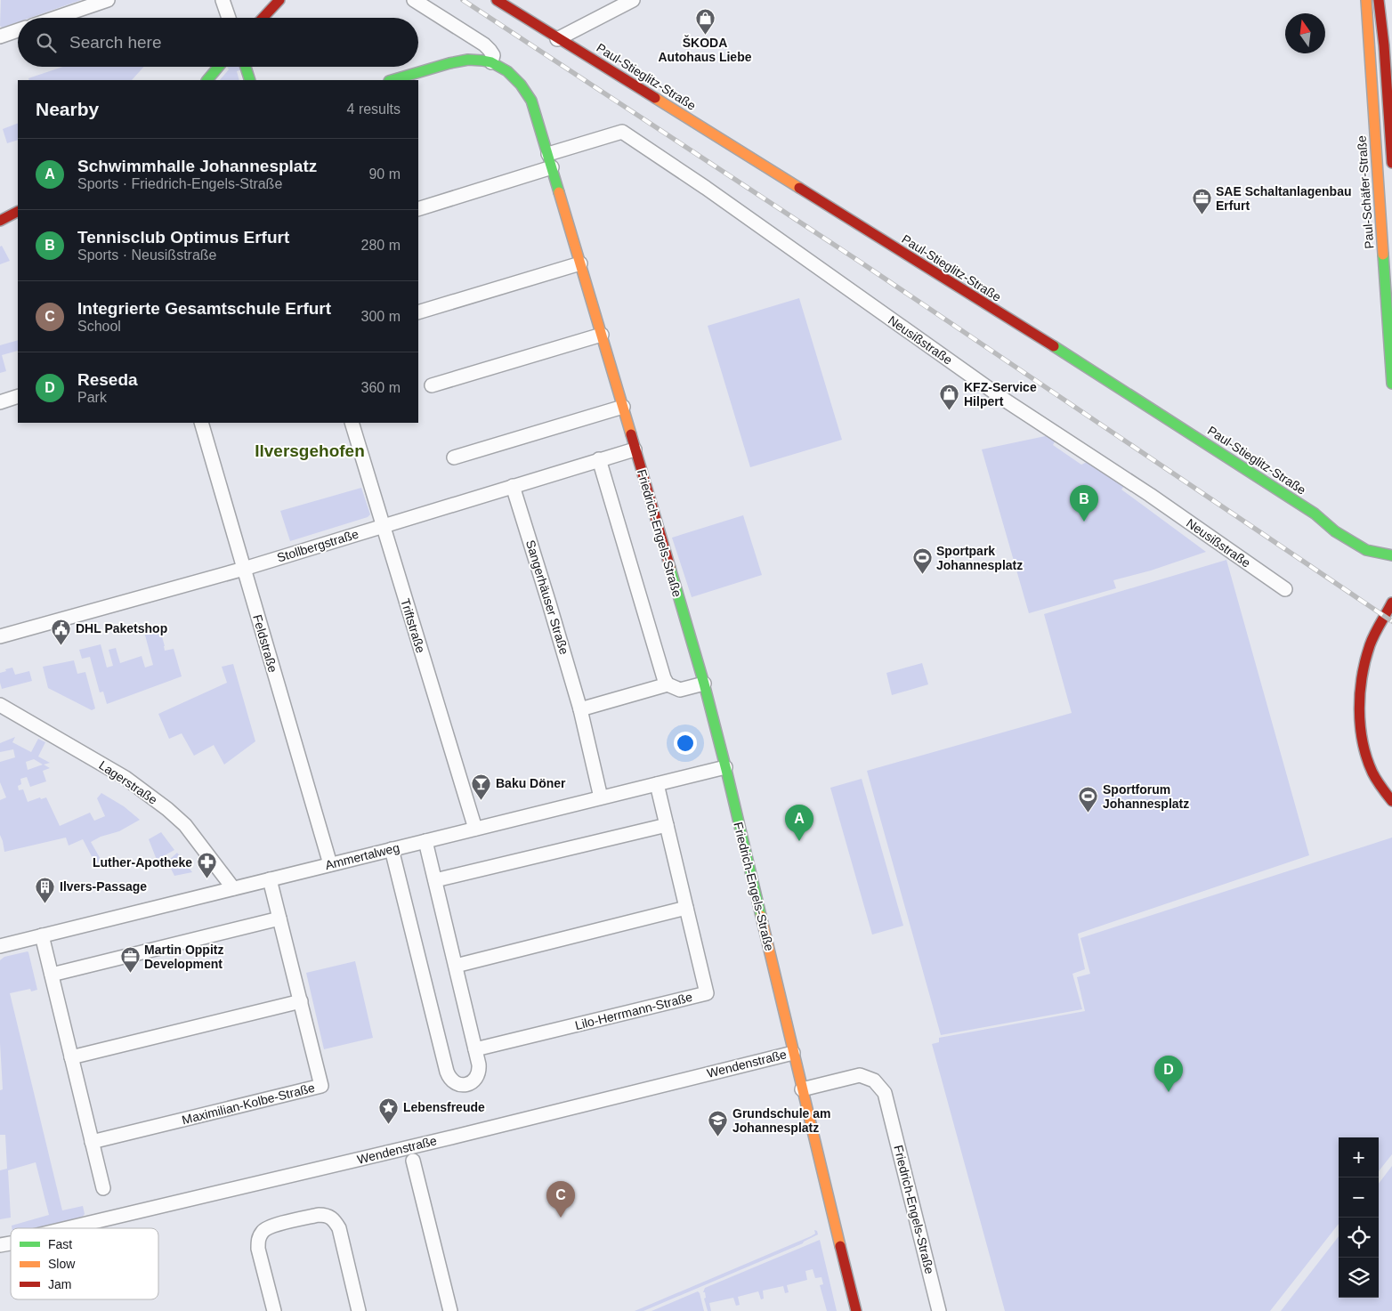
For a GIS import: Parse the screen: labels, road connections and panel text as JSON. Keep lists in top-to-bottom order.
{
  "streets": {
    "street": [
      "Paul-Stieglitz-Straße",
      "Paul-Schäfer-Straße",
      "Neusißstraße",
      "Friedrich-Engels-Straße",
      "Stollbergstraße",
      "Sangerhäuser Straße",
      "Triftstraße",
      "Feldstraße",
      "Lagerstraße",
      "Ammertalweg",
      "Lilo-Herrmann-Straße",
      "Wendenstraße",
      "Maximilian-Kolbe-Straße"
    ]
  },
  "crossings": [
    ["Neusißstraße", "Friedrich-Engels-Straße"],
    ["Friedrich-Engels-Straße", "Stollbergstraße"],
    ["Friedrich-Engels-Straße", "Ammertalweg"],
    ["Friedrich-Engels-Straße", "Wendenstraße"],
    ["Stollbergstraße", "Sangerhäuser Straße"],
    ["Stollbergstraße", "Triftstraße"],
    ["Stollbergstraße", "Feldstraße"],
    ["Sangerhäuser Straße", "Ammertalweg"],
    ["Triftstraße", "Ammertalweg"],
    ["Feldstraße", "Ammertalweg"],
    ["Lagerstraße", "Ammertalweg"],
    ["Ammertalweg", "Lilo-Herrmann-Straße"],
    ["Ammertalweg", "Maximilian-Kolbe-Straße"]
  ],
  "districts": ["Ilversgehofen"],
  "places": {
    "shop": ["ŠKODA Autohaus Liebe", "KFZ-Service Hilpert"],
    "office": ["SAE Schaltanlagenbau Erfurt", "Martin Oppitz Development"],
    "sports": ["Sportpark Johannesplatz", "Sportforum Johannesplatz"],
    "public building": ["DHL Paketshop"],
    "bar": ["Baku Döner"],
    "pharmacy": ["Luther-Apotheke"],
    "building": ["Ilvers-Passage"],
    "place": ["Lebensfreude"],
    "school or university": ["Grundschule am Johannesplatz"]
  },
  "legend": ["Fast", "Slow", "Jam"],
  "north": "top",
  "page": {
    "search": "Search here",
    "heading": ["Nearby", "4 results"],
    "list": [
      {
        "mark": "A",
        "name": "Schwimmhalle Johannesplatz",
        "note": "Sports · Friedrich-Engels-Straße",
        "value": "90 m"
      },
      {
        "mark": "B",
        "name": "Tennisclub Optimus Erfurt",
        "note": "Sports · Neusißstraße",
        "value": "280 m"
      },
      {
        "mark": "C",
        "name": "Integrierte Gesamtschule Erfurt",
        "note": "School",
        "value": "300 m"
      },
      {
        "mark": "D",
        "name": "Reseda",
        "note": "Park",
        "value": "360 m"
      }
    ],
    "pins": [
      "B",
      "A",
      "D",
      "C"
    ],
    "map_buttons": ["+", "−"]
  }
}
